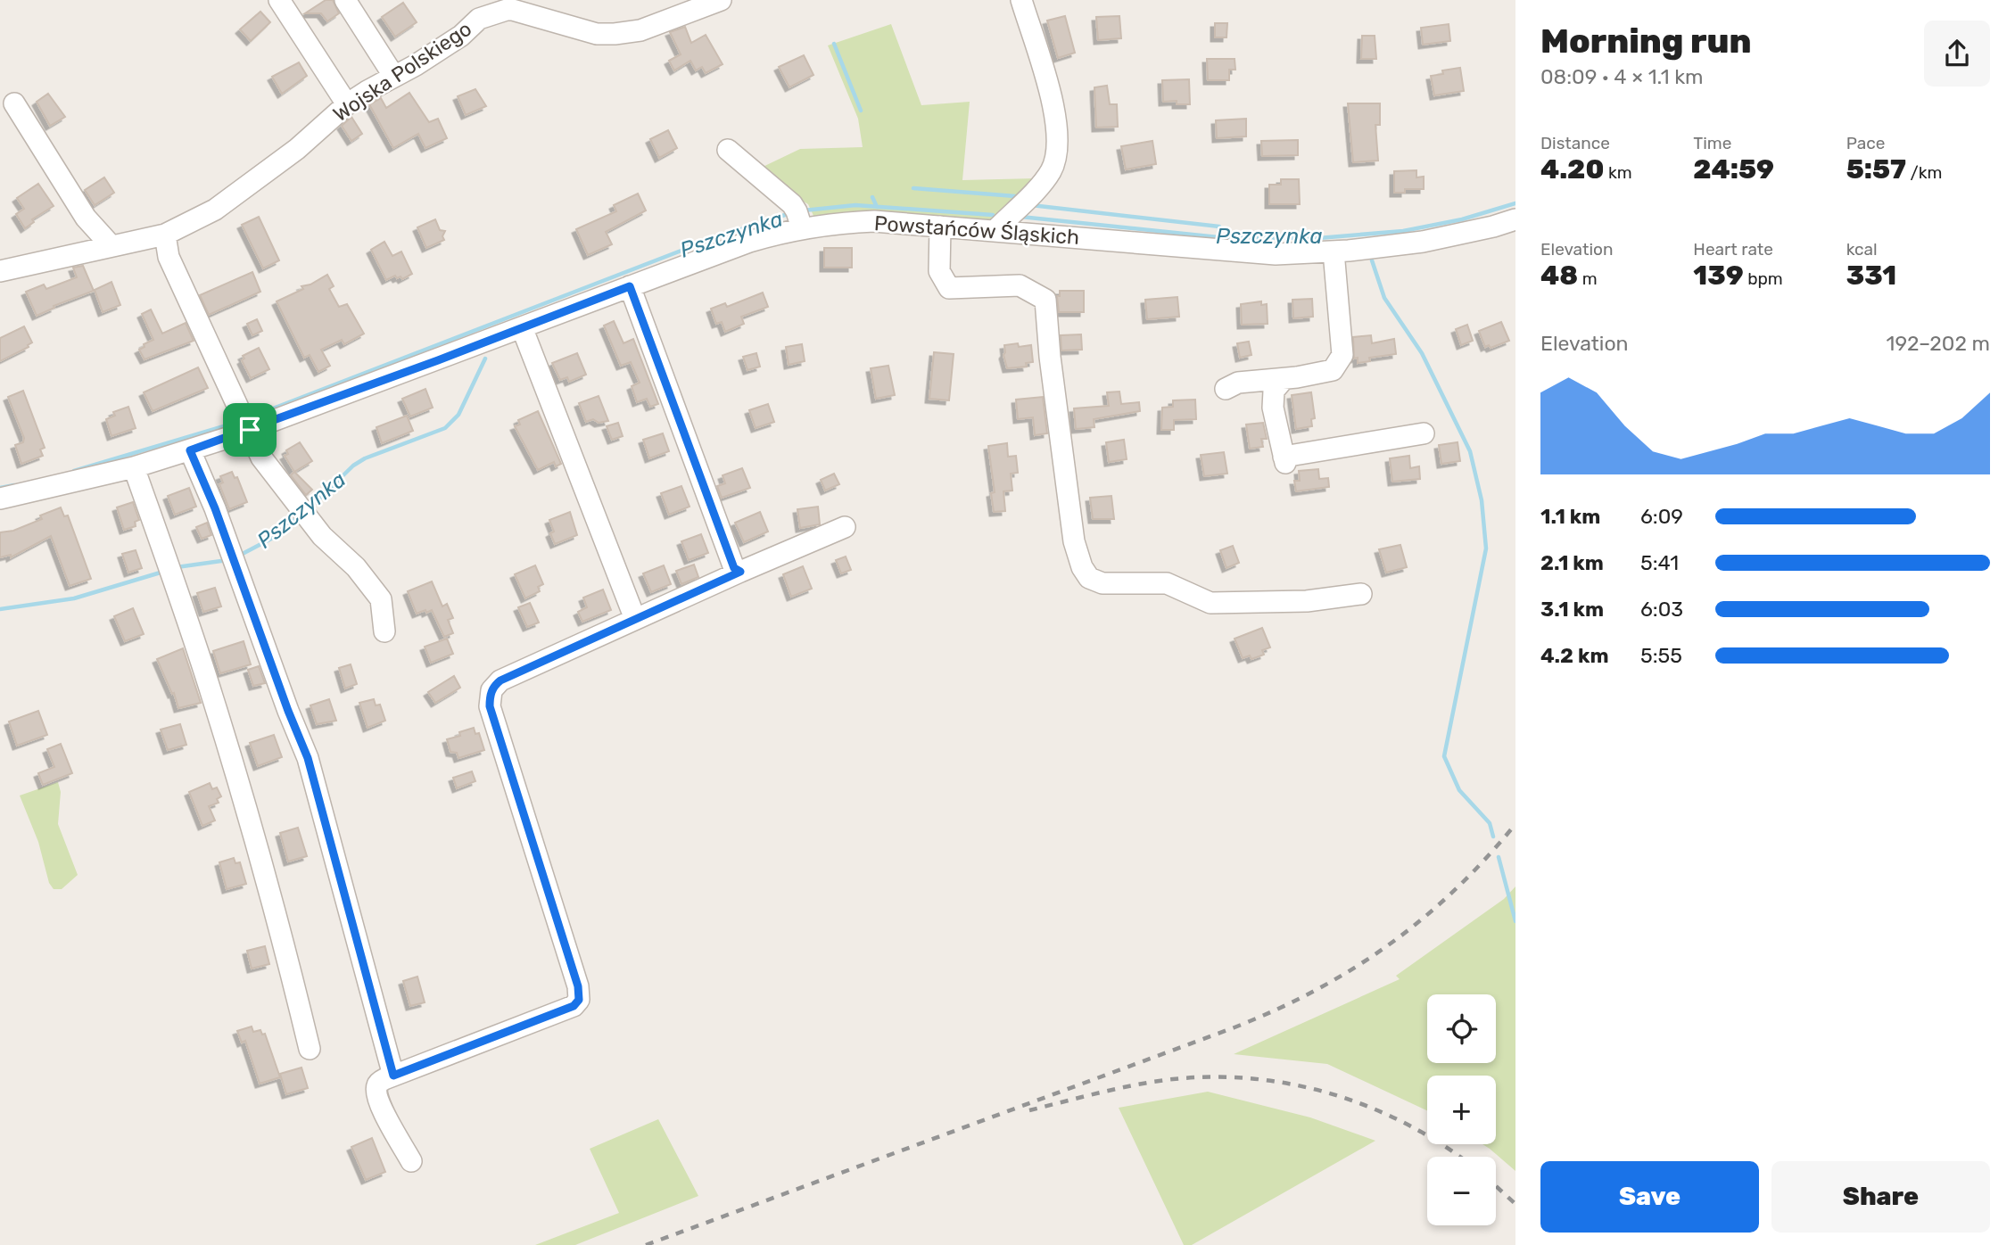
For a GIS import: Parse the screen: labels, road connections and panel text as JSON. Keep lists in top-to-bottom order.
{
  "streets": {
    "street": ["Wojska Polskiego", "Powstańców Śląskich"]
  },
  "water": ["Pszczynka"],
  "page": {
    "heading": ["Morning run", "08:09 · 4 × 1.1 km"],
    "stats": [
      ["Distance", "4.20 km"],
      ["Time", "24:59"],
      ["Pace", "5:57 /km"],
      ["Elevation", "48 m"],
      ["Heart rate", "139 bpm"],
      ["kcal", "331"]
    ],
    "chart": ["Elevation", "192–202 m"],
    "list": [
      {
        "name": "1.1 km",
        "note": "6:09"
      },
      {
        "name": "2.1 km",
        "note": "5:41"
      },
      {
        "name": "3.1 km",
        "note": "6:03"
      },
      {
        "name": "4.2 km",
        "note": "5:55"
      }
    ],
    "map_buttons": ["+", "−"],
    "buttons": ["Save", "Share"]
  }
}
